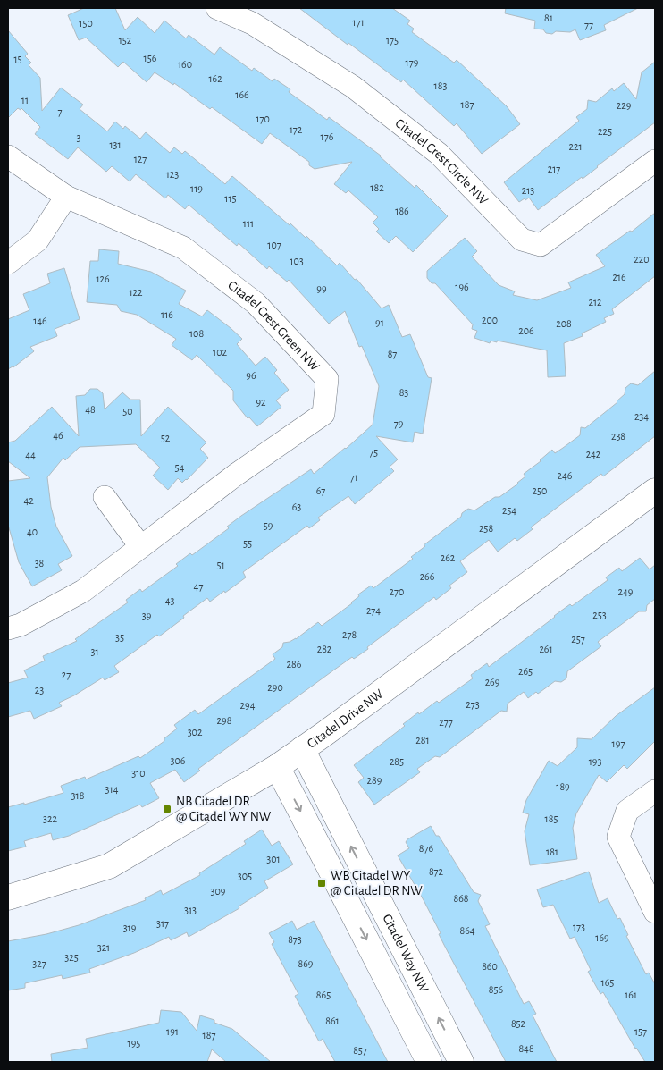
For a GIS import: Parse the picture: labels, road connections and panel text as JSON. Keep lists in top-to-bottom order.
{
  "streets": {
    "street": [
      "Citadel Crest Circle NW",
      "Citadel Crest Green NW",
      "Citadel Drive NW",
      "Citadel Way NW"
    ]
  },
  "crossings": [
    ["Citadel Drive NW", "Citadel Way NW"]
  ],
  "places": {
    "transit": ["NB Citadel DR @ Citadel WY NW", "WB Citadel WY @ Citadel DR NW"]
  },
  "house_numbers": [
    "81",
    "171",
    "150",
    "77",
    "152",
    "175",
    "156",
    "15",
    "179",
    "160",
    "162",
    "183",
    "166",
    "11",
    "187",
    "229",
    "7",
    "170",
    "172",
    "225",
    "176",
    "3",
    "131",
    "221",
    "127",
    "217",
    "123",
    "182",
    "119",
    "213",
    "115",
    "186",
    "111",
    "107",
    "220",
    "103",
    "216",
    "126",
    "196",
    "99",
    "122",
    "212",
    "116",
    "200",
    "146",
    "91",
    "208",
    "206",
    "108",
    "102",
    "87",
    "96",
    "83",
    "92",
    "48",
    "50",
    "234",
    "79",
    "46",
    "238",
    "52",
    "75",
    "242",
    "44",
    "54",
    "246",
    "71",
    "67",
    "250",
    "42",
    "63",
    "254",
    "59",
    "258",
    "40",
    "55",
    "262",
    "38",
    "51",
    "266",
    "47",
    "270",
    "249",
    "43",
    "274",
    "253",
    "39",
    "278",
    "35",
    "257",
    "282",
    "261",
    "31",
    "286",
    "265",
    "27",
    "269",
    "290",
    "23",
    "273",
    "294",
    "298",
    "277",
    "302",
    "281",
    "197",
    "306",
    "285",
    "193",
    "310",
    "289",
    "189",
    "314",
    "318",
    "322",
    "185",
    "876",
    "181",
    "301",
    "872",
    "305",
    "309",
    "868",
    "313",
    "317",
    "173",
    "319",
    "864",
    "169",
    "873",
    "321",
    "325",
    "327",
    "869",
    "860",
    "165",
    "856",
    "865",
    "161",
    "861",
    "852",
    "191",
    "157",
    "187",
    "195",
    "848",
    "857"
  ]
}
